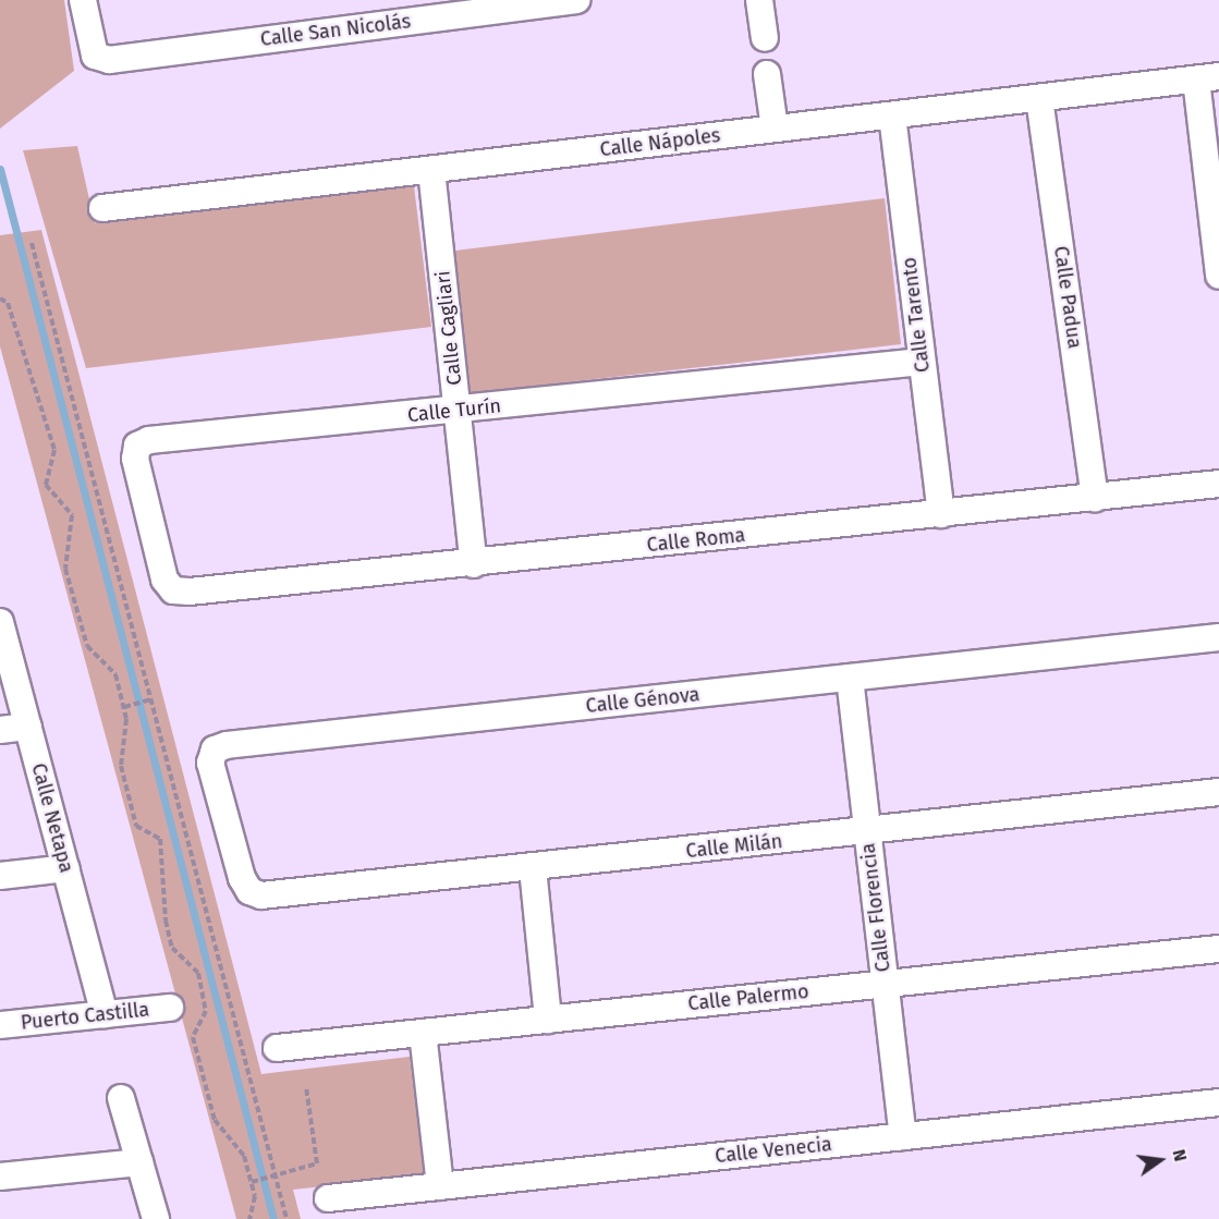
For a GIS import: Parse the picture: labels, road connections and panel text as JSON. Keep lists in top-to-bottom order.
{
  "streets": {
    "street": [
      "Calle San Nicolás",
      "Calle Nápoles",
      "Calle Padua",
      "Calle Tarento",
      "Calle Cagliari",
      "Calle Turín",
      "Calle Roma",
      "Calle Génova",
      "Calle Netapa",
      "Calle Milán",
      "Calle Florencia",
      "Calle Palermo",
      "Puerto Castilla",
      "Calle Venecia"
    ]
  },
  "crossings": [
    ["Calle Nápoles", "Calle Padua"],
    ["Calle Nápoles", "Calle Tarento"],
    ["Calle Nápoles", "Calle Cagliari"],
    ["Calle Padua", "Calle Roma"],
    ["Calle Tarento", "Calle Turín"],
    ["Calle Tarento", "Calle Roma"],
    ["Calle Cagliari", "Calle Turín"],
    ["Calle Cagliari", "Calle Roma"],
    ["Calle Turín", "Calle Roma"],
    ["Calle Génova", "Calle Milán"],
    ["Calle Génova", "Calle Florencia"],
    ["Calle Netapa", "Puerto Castilla"],
    ["Calle Milán", "Calle Florencia"],
    ["Calle Florencia", "Calle Palermo"],
    ["Calle Florencia", "Calle Venecia"]
  ],
  "north": "right"
}
